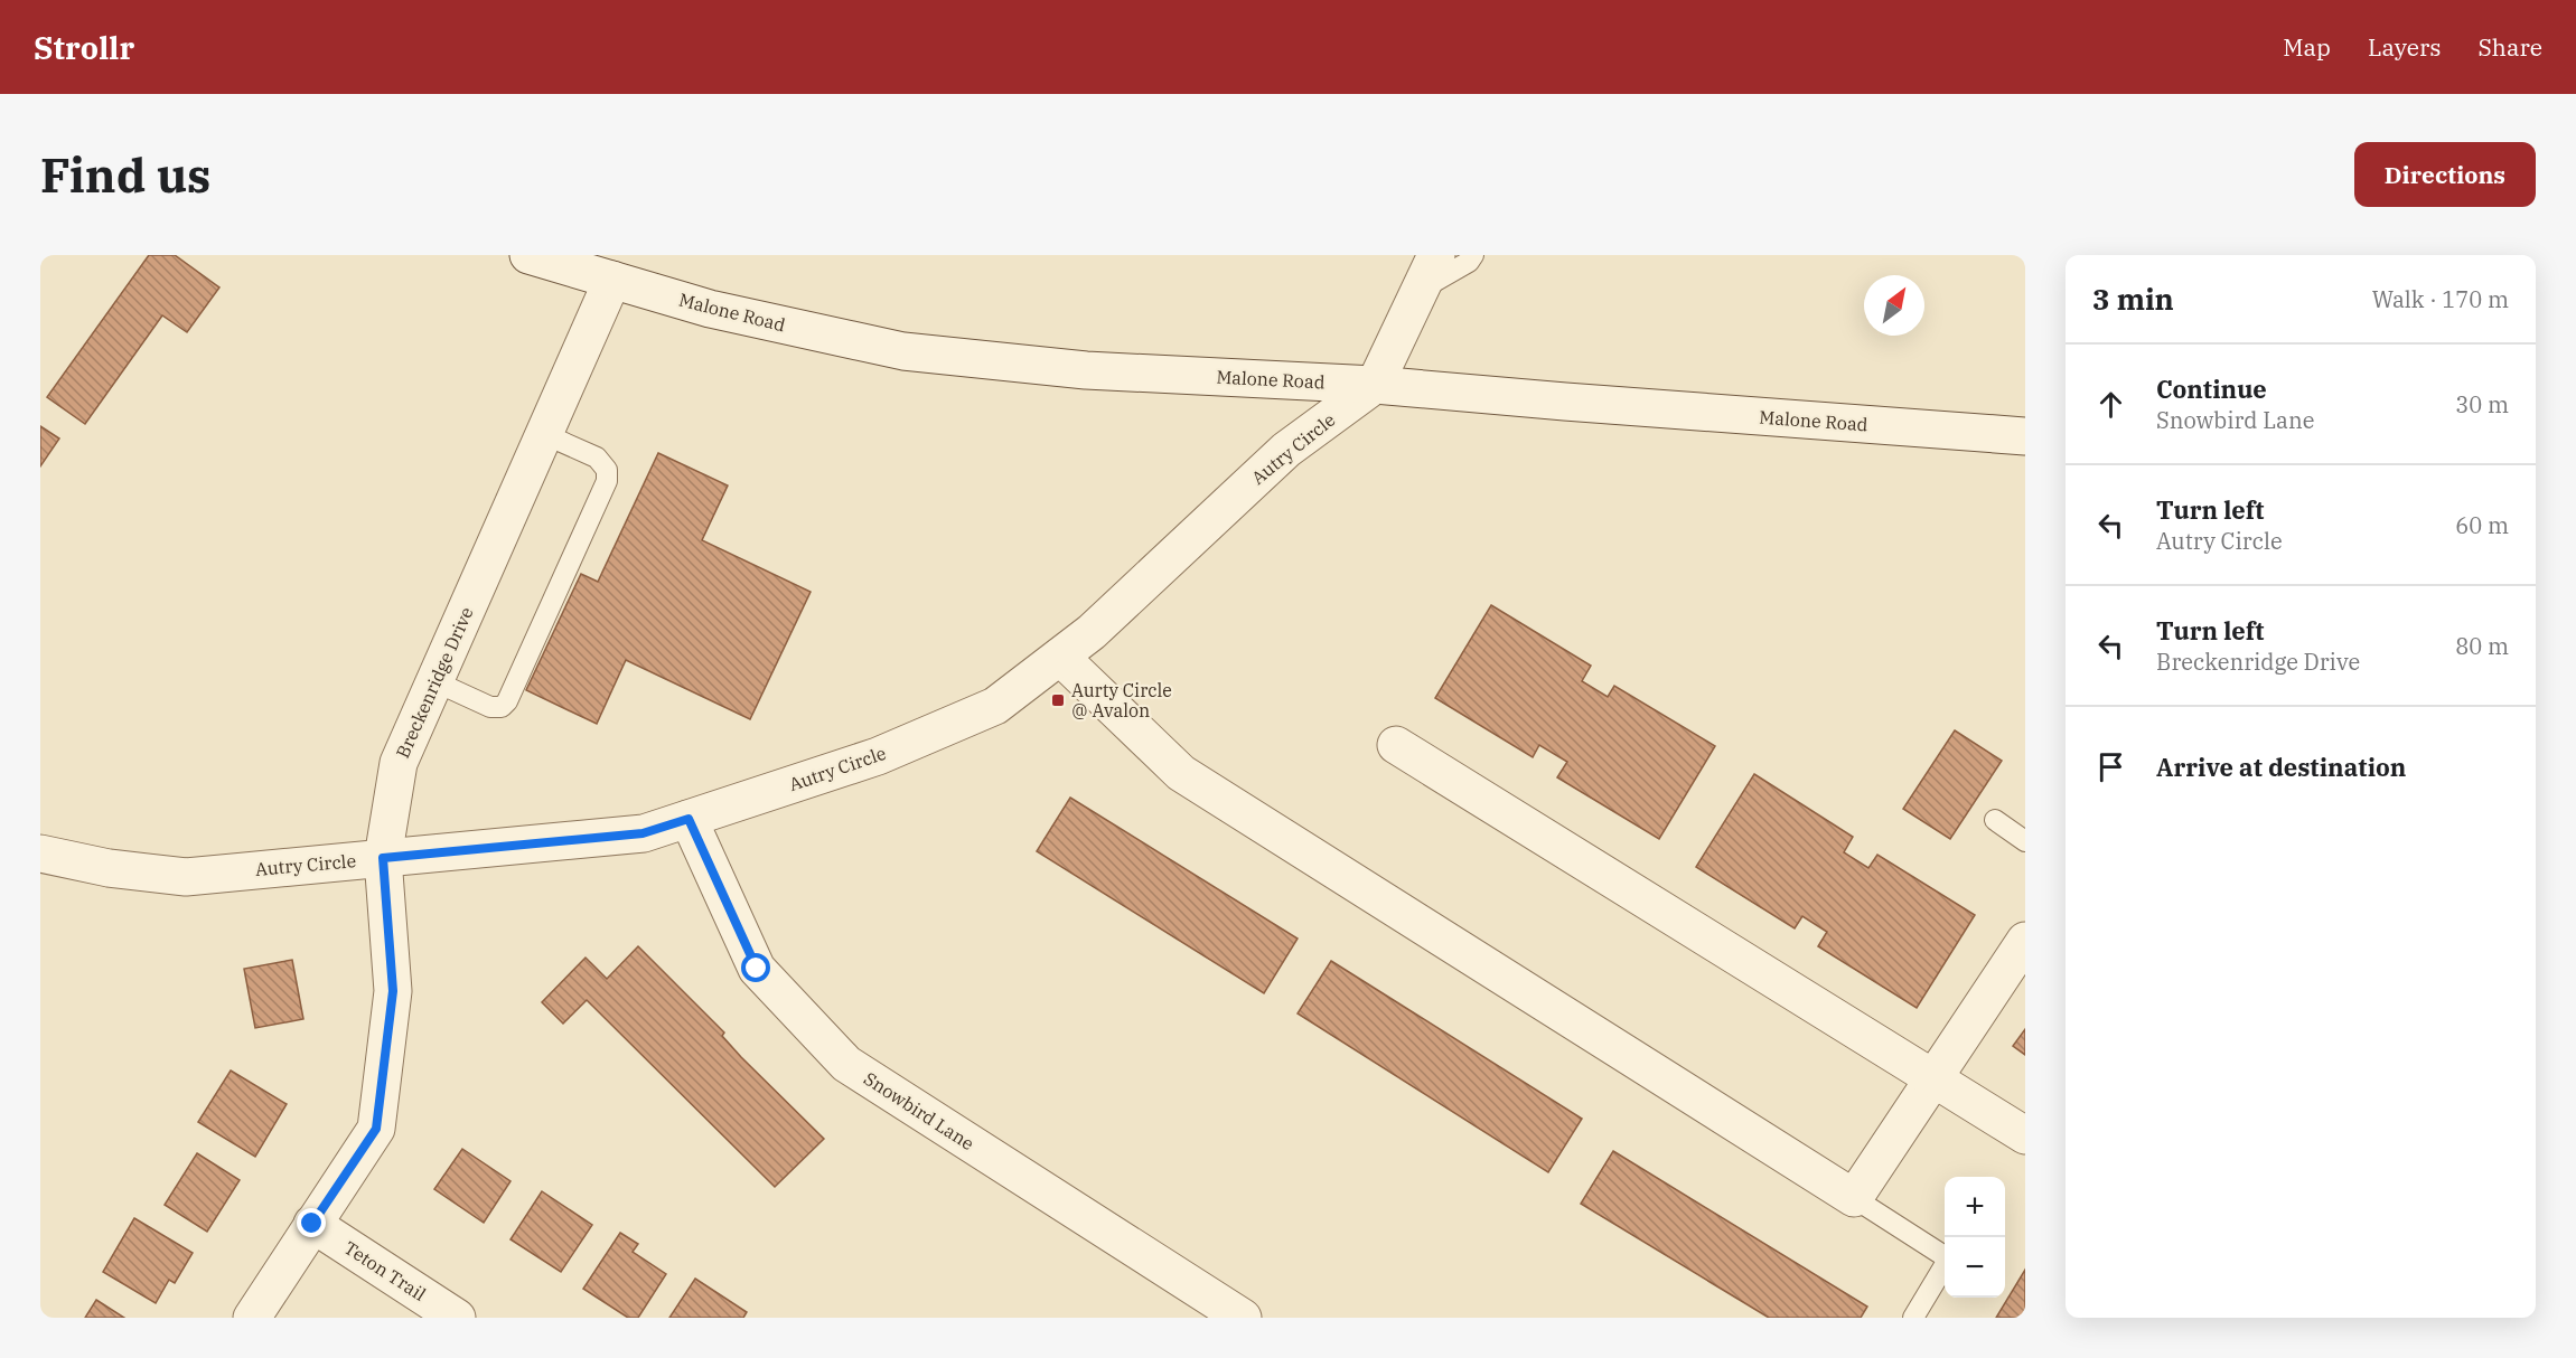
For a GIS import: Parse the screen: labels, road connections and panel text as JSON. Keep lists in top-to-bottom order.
{
  "streets": {
    "street": [
      "Malone Road",
      "Autry Circle",
      "Breckenridge Drive",
      "Snowbird Lane",
      "Teton Trail"
    ]
  },
  "crossings": [
    ["Malone Road", "Autry Circle"],
    ["Malone Road", "Breckenridge Drive"],
    ["Autry Circle", "Breckenridge Drive"],
    ["Autry Circle", "Snowbird Lane"],
    ["Breckenridge Drive", "Teton Trail"]
  ],
  "places": {
    "transit": ["Aurty Circle @ Avalon"]
  },
  "north": "top right",
  "page": {
    "header": "Strollr",
    "nav": ["Map", "Layers", "Share"],
    "buttons": "Directions",
    "title": "Find us",
    "heading": ["3 min", "Walk · 170 m"],
    "list": [
      ["Continue", "Snowbird Lane", "30 m"],
      ["Turn left", "Autry Circle", "60 m"],
      ["Turn left", "Breckenridge Drive", "80 m"],
      "Arrive at destination"
    ],
    "map_buttons": ["+", "−"]
  }
}
